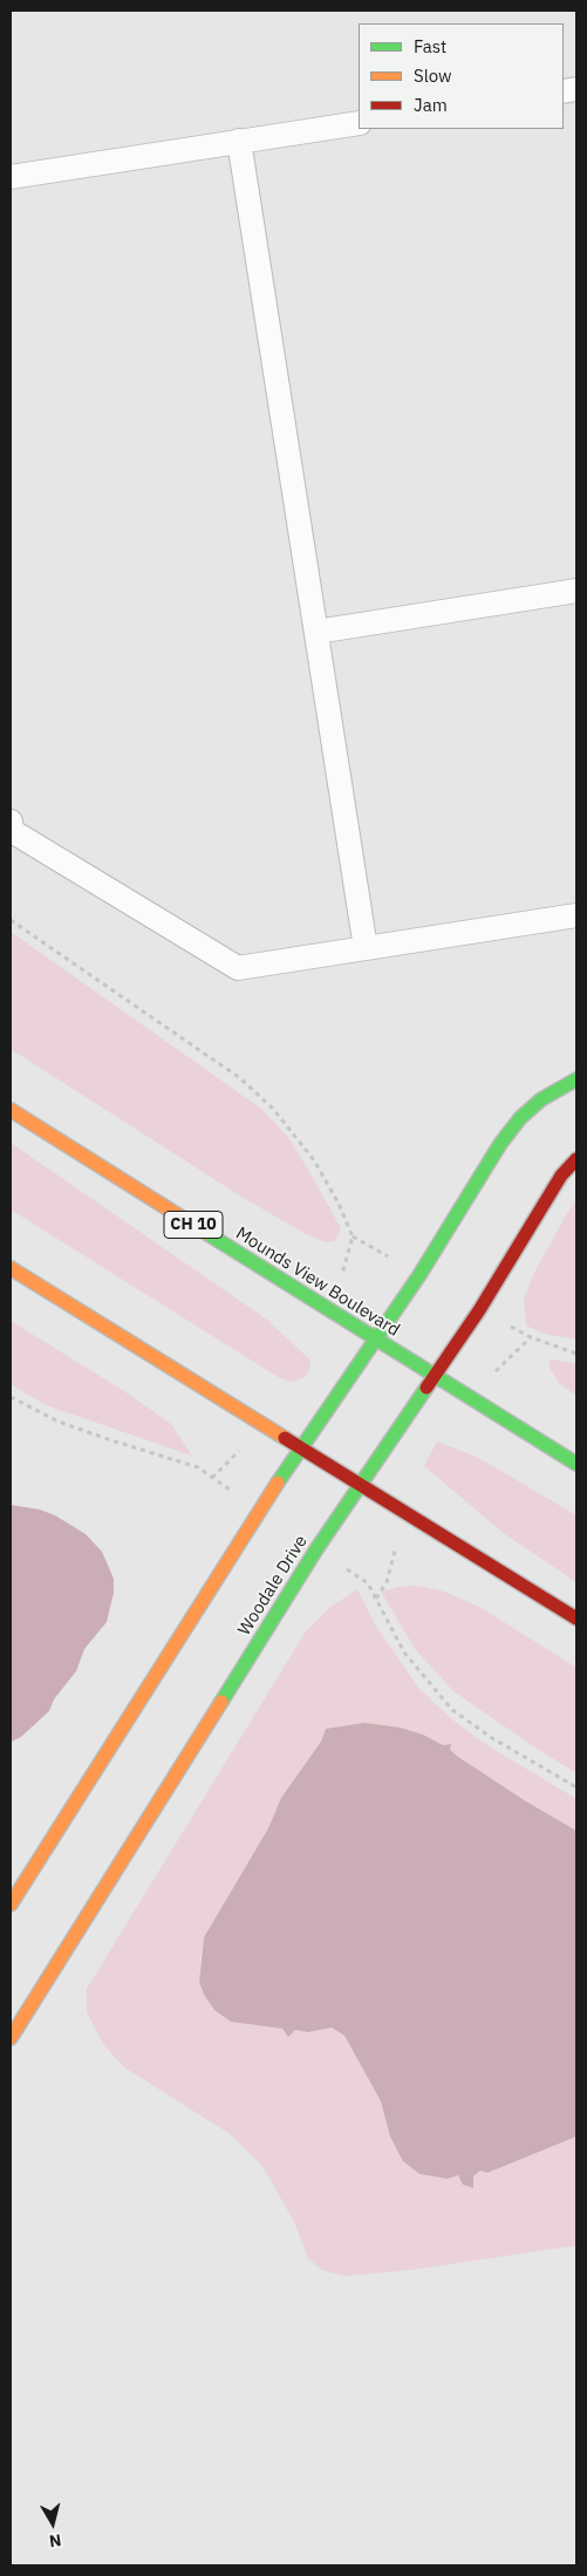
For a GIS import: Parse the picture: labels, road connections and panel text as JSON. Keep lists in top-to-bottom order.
{
  "streets": {
    "street": ["CH 10", "Mounds View Boulevard", "Woodale Drive"]
  },
  "crossings": [
    ["Mounds View Boulevard", "Woodale Drive"]
  ],
  "legend": ["Fast", "Slow", "Jam"],
  "north": "bottom"
}
